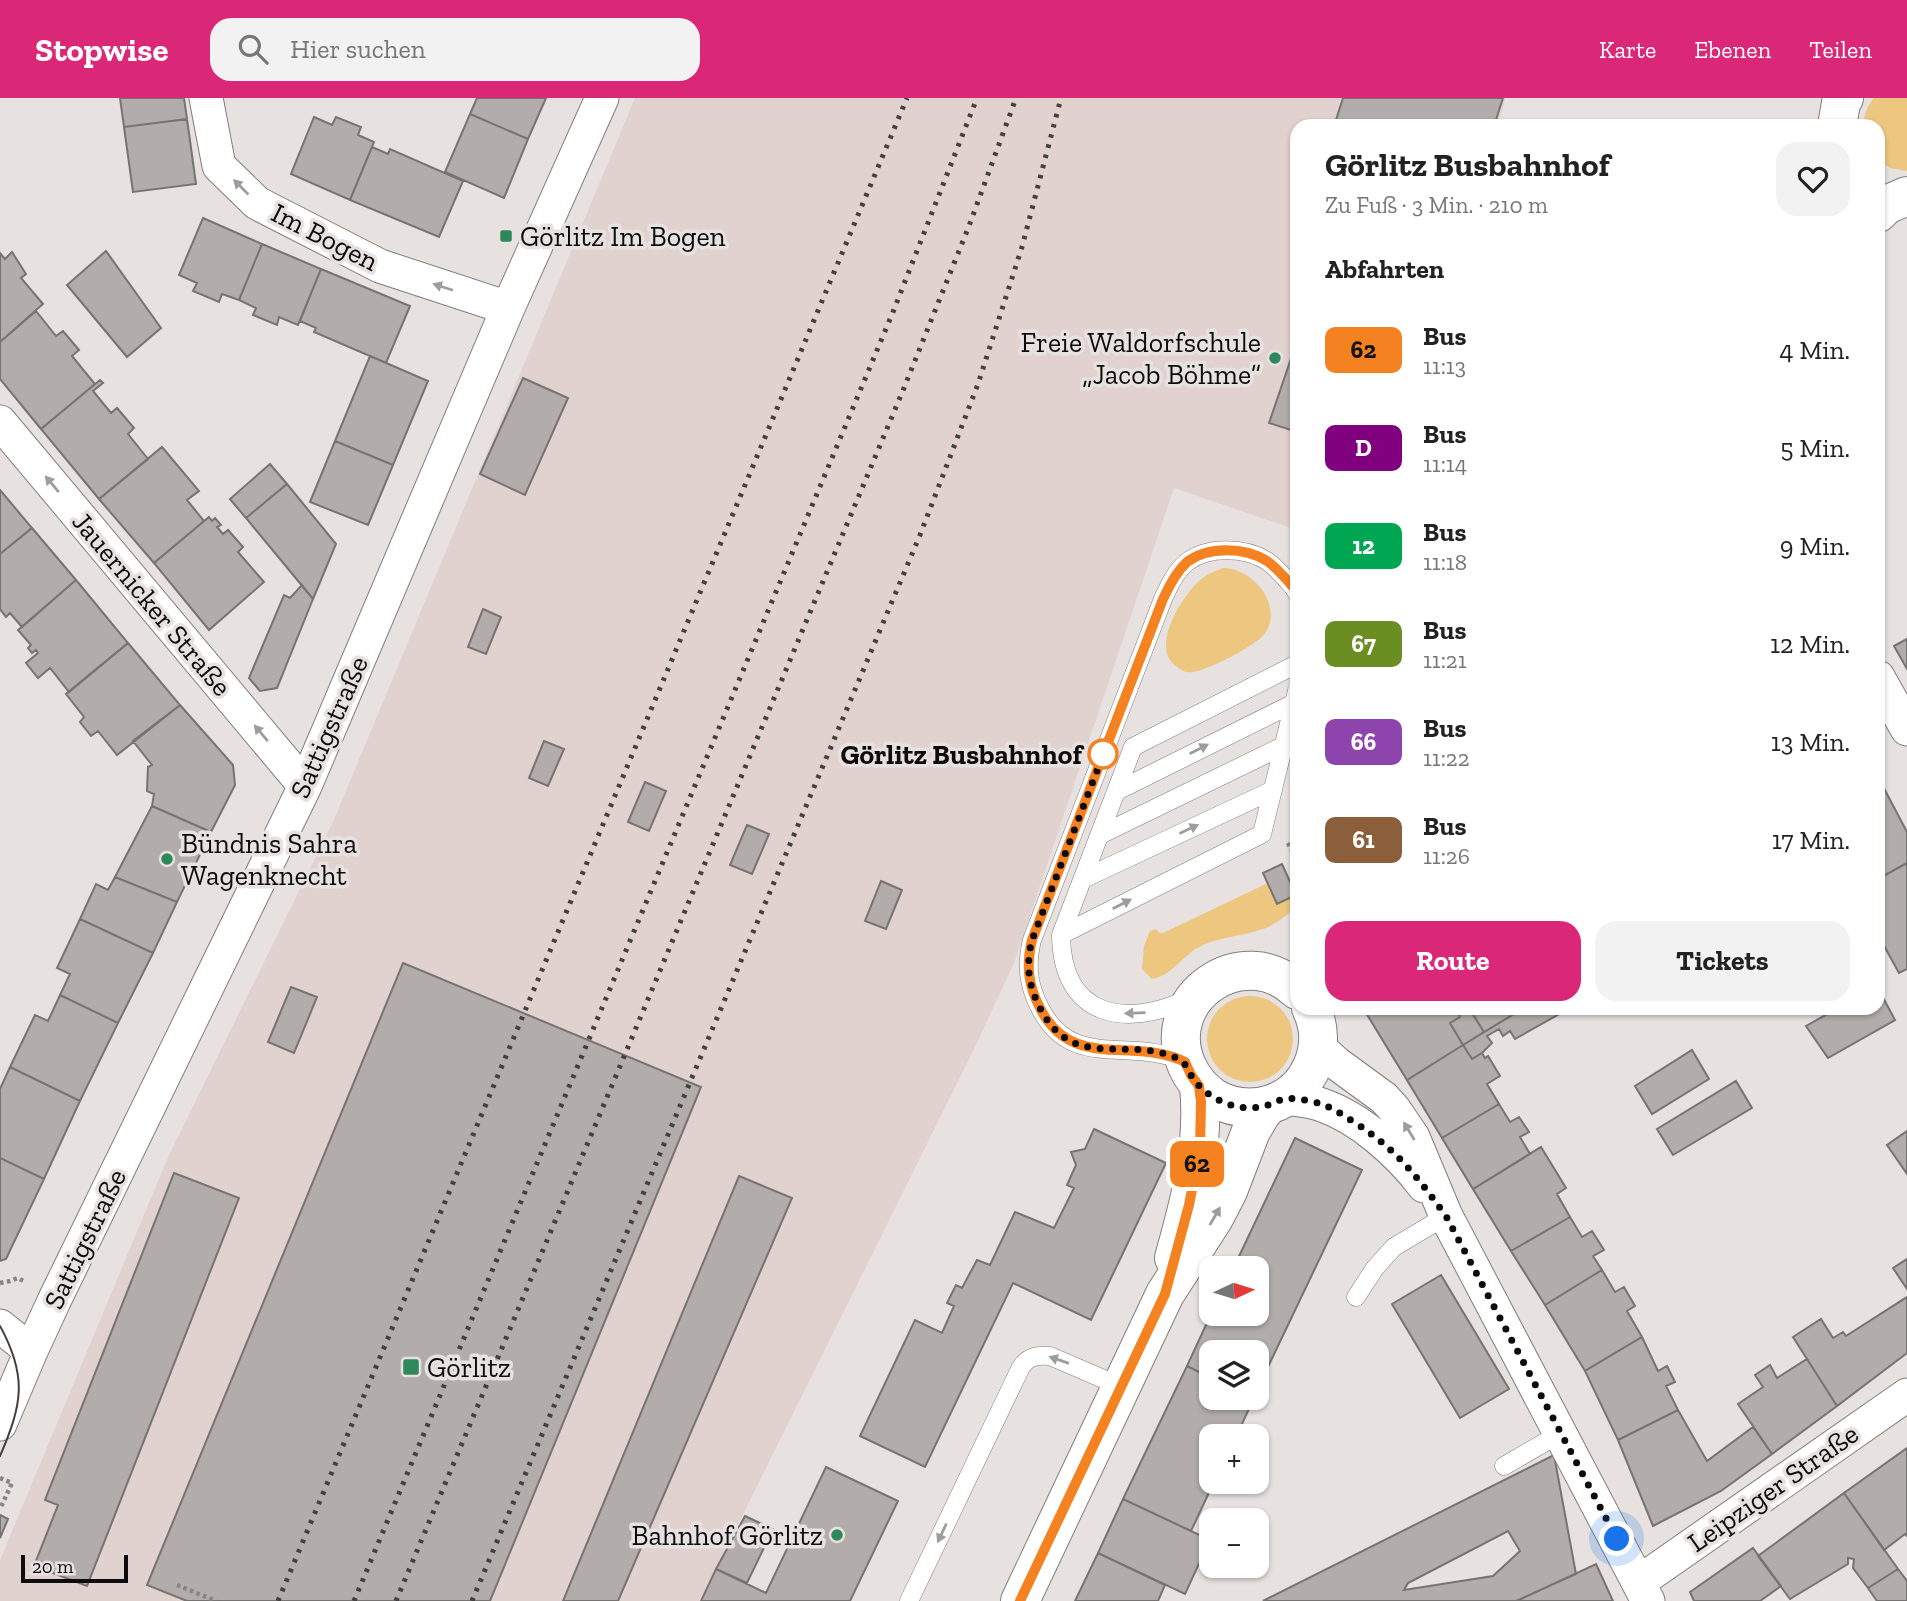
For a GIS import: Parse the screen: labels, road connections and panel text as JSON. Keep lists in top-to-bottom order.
{
  "streets": {
    "street": [
      "Im Bogen",
      "Jauernicker Straße",
      "Sattigstraße",
      "Leipziger Straße"
    ]
  },
  "crossings": [
    ["Im Bogen", "Sattigstraße"],
    ["Jauernicker Straße", "Sattigstraße"]
  ],
  "one_way": ["Im Bogen", "Jauernicker Straße"],
  "places": {
    "transit": ["Görlitz Im Bogen", "Görlitz"],
    "other": [
      "Freie Waldorfschule „Jacob Böhme“",
      "Görlitz Busbahnhof",
      "Bündnis Sahra Wagenknecht",
      "Bahnhof Görlitz"
    ]
  },
  "lines": ["bus line 62"],
  "scale_bar": "20 m",
  "north": "right",
  "page": {
    "header": "Stopwise",
    "search": "Hier suchen",
    "nav": ["Karte", "Ebenen", "Teilen"],
    "on_map": "62",
    "heading": [
      ["Görlitz Busbahnhof", "Zu Fuß · 3 Min. · 210 m"],
      "Abfahrten"
    ],
    "list": [
      {
        "mark": "62",
        "name": "Bus",
        "note": "11:13",
        "value": "4 Min."
      },
      {
        "mark": "D",
        "name": "Bus",
        "note": "11:14",
        "value": "5 Min."
      },
      {
        "mark": "12",
        "name": "Bus",
        "note": "11:18",
        "value": "9 Min."
      },
      {
        "mark": "67",
        "name": "Bus",
        "note": "11:21",
        "value": "12 Min."
      },
      {
        "mark": "66",
        "name": "Bus",
        "note": "11:22",
        "value": "13 Min."
      },
      {
        "mark": "61",
        "name": "Bus",
        "note": "11:26",
        "value": "17 Min."
      }
    ],
    "buttons": ["Route", "Tickets"],
    "map_buttons": ["+", "−"],
    "scale": "20 m"
  }
}
